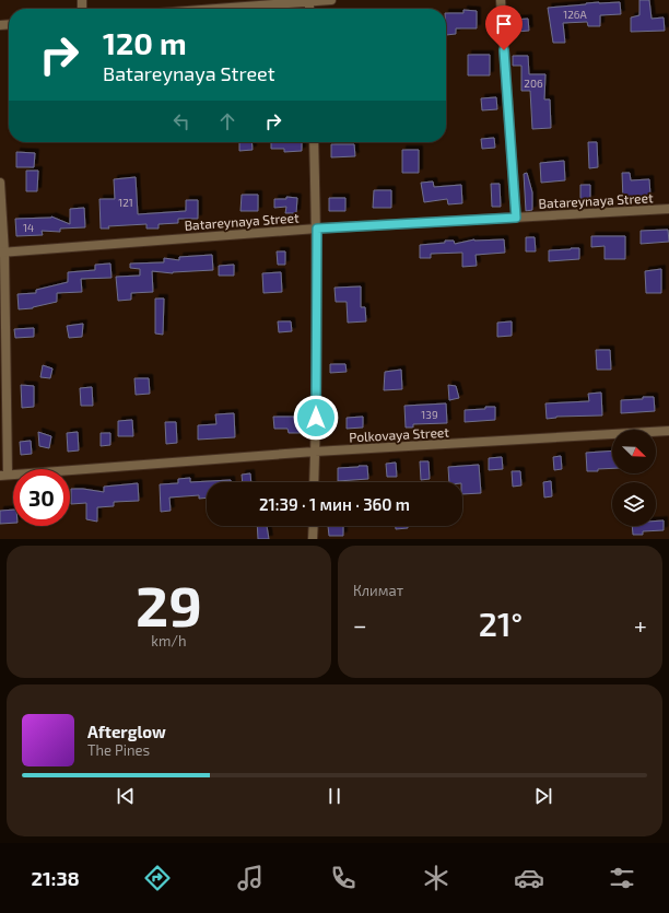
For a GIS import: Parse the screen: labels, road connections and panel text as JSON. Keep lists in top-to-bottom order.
{
  "streets": {
    "street": ["Batareynaya Street", "Polkovaya Street"]
  },
  "house_numbers": [
    "126А",
    "206",
    "121",
    "14",
    "139"
  ],
  "north": "bottom right",
  "page": {
    "turn": ["120 m", "Batareynaya Street"],
    "limit": "30",
    "trip": "21:39 · 1 мин · 360 m",
    "tile": [
      ["29", "km/h"],
      "Климат"
    ],
    "heat": ["−", "21°", "+"],
    "song": ["Afterglow", "The Pines"],
    "tabs": "21:38"
  }
}
